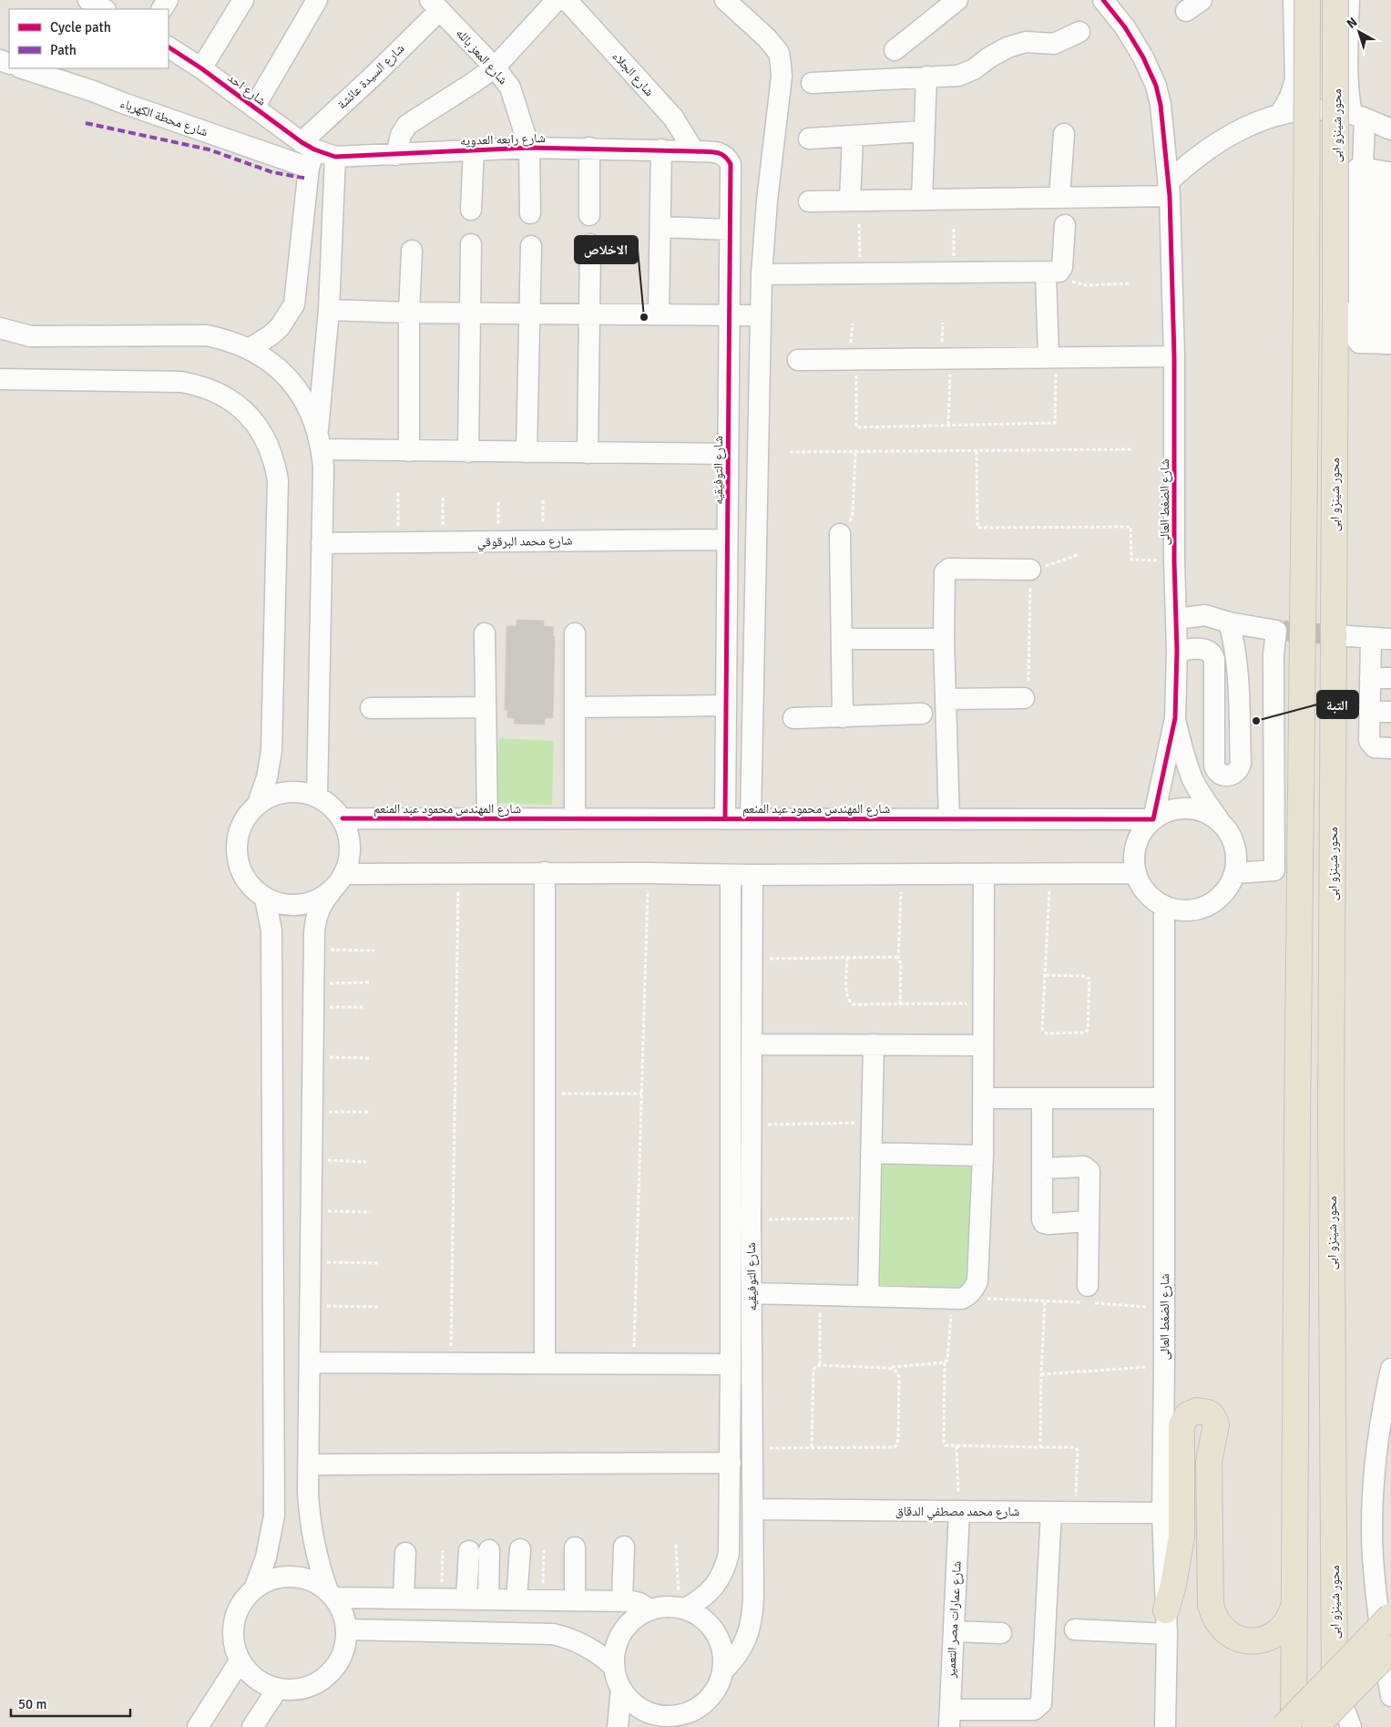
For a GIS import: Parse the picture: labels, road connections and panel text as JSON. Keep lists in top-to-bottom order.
{
  "streets": {
    "main road": ["محور شينزو ابى"],
    "street": [
      "شارع المعز بالله",
      "شارع الجلاء",
      "شارع السيدة عائشة",
      "شارع احد",
      "شارع محطة الكهرباء",
      "شارع رابعه العدويه",
      "شارع التوفيقيه",
      "شارع الضغط العالى",
      "شارع محمد البرقوقي",
      "شارع المهندس محمود عبد المنعم",
      "شارع محمد مصطفي الدقاق",
      "شارع عمارات مصر التعمير"
    ]
  },
  "crossings": [
    ["شارع المعز بالله", "شارع السيدة عائشة"],
    ["شارع المعز بالله", "شارع رابعه العدويه"],
    ["شارع الجلاء", "شارع رابعه العدويه"],
    ["شارع الجلاء", "شارع التوفيقيه"],
    ["شارع السيدة عائشة", "شارع احد"],
    ["شارع السيدة عائشة", "شارع محطة الكهرباء"],
    ["شارع السيدة عائشة", "شارع رابعه العدويه"],
    ["شارع احد", "شارع محطة الكهرباء"],
    ["شارع احد", "شارع رابعه العدويه"],
    ["شارع محطة الكهرباء", "شارع رابعه العدويه"],
    ["شارع رابعه العدويه", "شارع التوفيقيه"],
    ["شارع التوفيقيه", "شارع محمد البرقوقي"],
    ["شارع التوفيقيه", "شارع المهندس محمود عبد المنعم"],
    ["شارع التوفيقيه", "شارع محمد مصطفي الدقاق"],
    ["شارع الضغط العالى", "شارع المهندس محمود عبد المنعم"],
    ["شارع الضغط العالى", "شارع محمد مصطفي الدقاق"],
    ["شارع محمد مصطفي الدقاق", "شارع عمارات مصر التعمير"]
  ],
  "places": ["الاخلاص", "التبة"],
  "legend": ["Cycle path", "Path"],
  "scale_bar": "50 m",
  "north": "top left"
}
